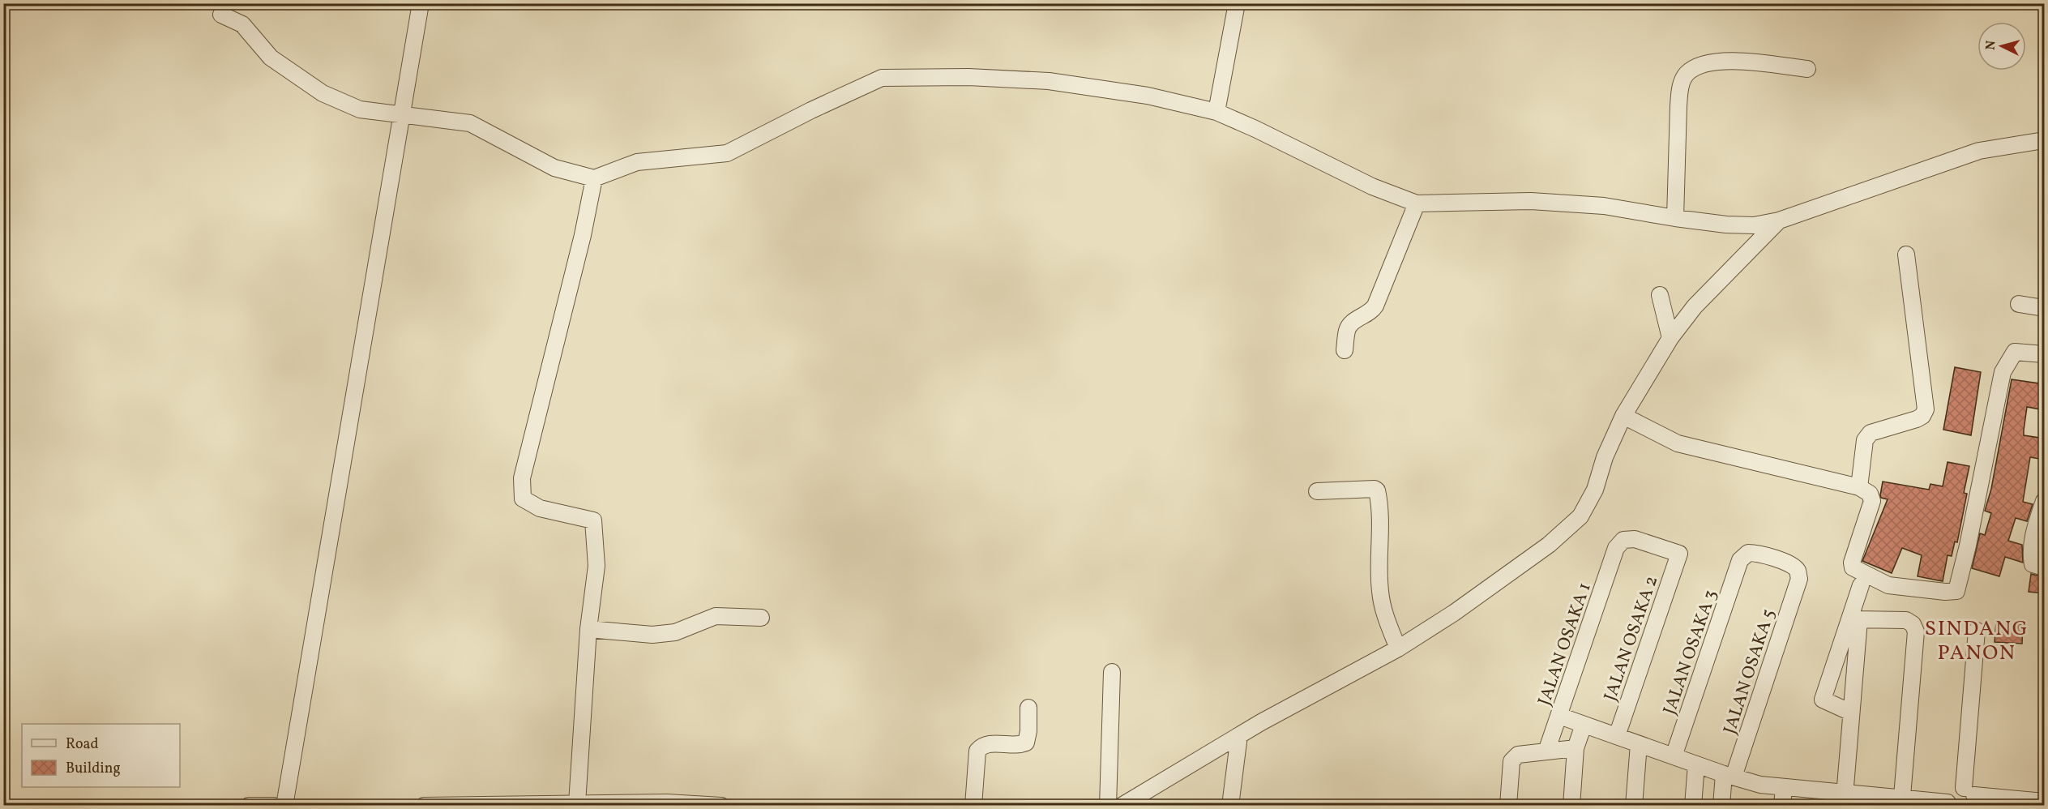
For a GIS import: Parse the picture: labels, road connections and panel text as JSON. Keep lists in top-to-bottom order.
{
  "streets": {
    "street": [
      "JALAN OSAKA 2",
      "JALAN OSAKA 1",
      "JALAN OSAKA 3",
      "JALAN OSAKA 5"
    ]
  },
  "crossings": [
    ["JALAN OSAKA 2", "JALAN OSAKA 1"],
    ["JALAN OSAKA 3", "JALAN OSAKA 5"]
  ],
  "districts": ["SINDANG PANON"],
  "legend": ["Road", "Building"],
  "north": "left"
}
